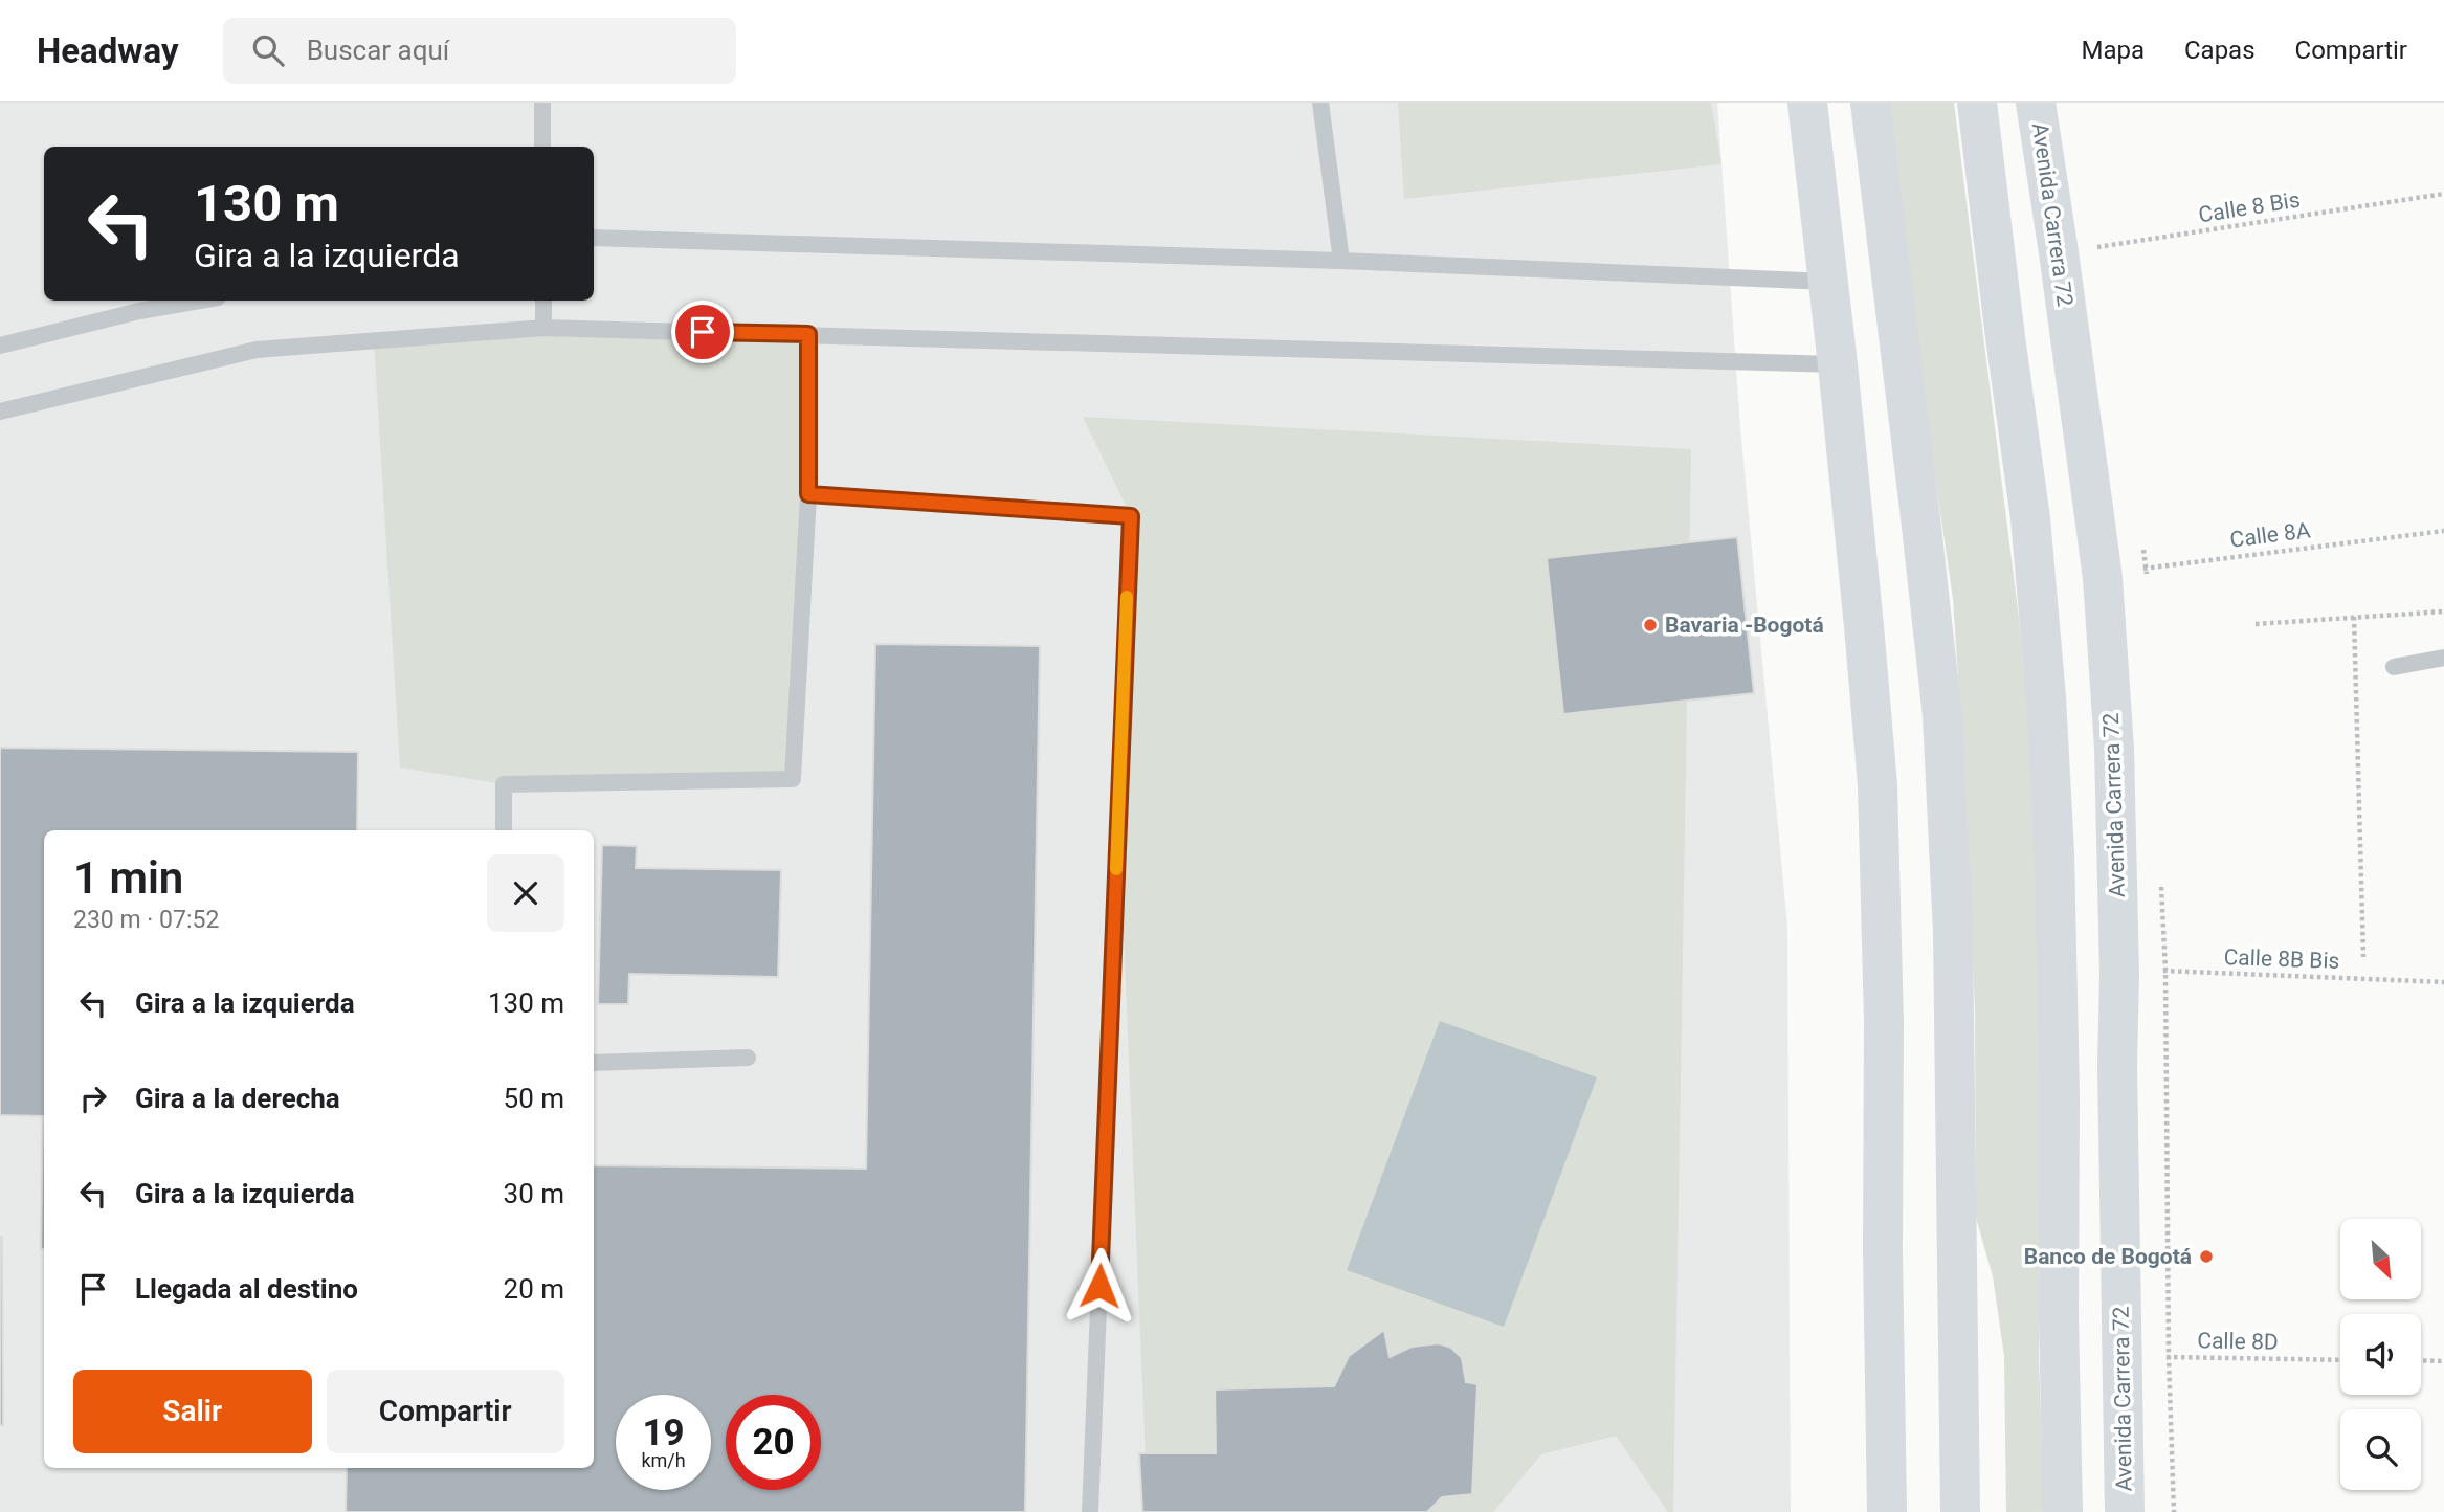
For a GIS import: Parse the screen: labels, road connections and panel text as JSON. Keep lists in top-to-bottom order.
{
  "streets": {
    "highway": ["Avenida Carrera 72"],
    "path": [
      "Calle 8 Bis",
      "Calle 8A",
      "Calle 8B Bis",
      "Calle 8D"
    ]
  },
  "crossings": [
    ["Calle 8 Bis", "Avenida Carrera 72"],
    ["Avenida Carrera 72", "Calle 8A"],
    ["Avenida Carrera 72", "Calle 8B Bis"],
    ["Avenida Carrera 72", "Calle 8D"]
  ],
  "places": ["Bavaria -Bogotá", "Banco de Bogotá"],
  "north": "bottom right",
  "page": {
    "header": "Headway",
    "search": "Buscar aquí",
    "nav": ["Mapa", "Capas", "Compartir"],
    "turn": ["130 m", "Gira a la izquierda"],
    "heading": ["1 min", "230 m · 07:52"],
    "list": [
      {
        "name": "Gira a la izquierda",
        "value": "130 m"
      },
      {
        "name": "Gira a la derecha",
        "value": "50 m"
      },
      {
        "name": "Gira a la izquierda",
        "value": "30 m"
      },
      {
        "name": "Llegada al destino",
        "value": "20 m"
      }
    ],
    "buttons": ["Salir", "Compartir"],
    "speed": "19 km/h",
    "limit": "20"
  }
}
